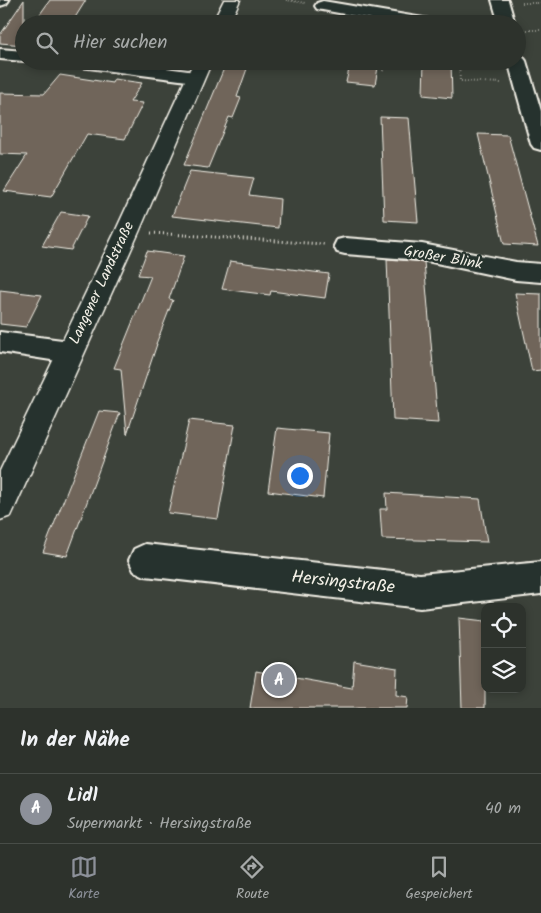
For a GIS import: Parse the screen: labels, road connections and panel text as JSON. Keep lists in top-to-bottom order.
{
  "streets": {
    "main road": ["Langener Landstraße"],
    "street": ["Großer Blink", "Hersingstraße"]
  },
  "page": {
    "search": "Hier suchen",
    "pins": "A",
    "heading": "In der Nähe",
    "list": [
      {
        "mark": "A",
        "name": "Lidl",
        "note": "Supermarkt · Hersingstraße",
        "value": "40 m"
      }
    ],
    "nav": ["Karte", "Route", "Gespeichert"]
  }
}
